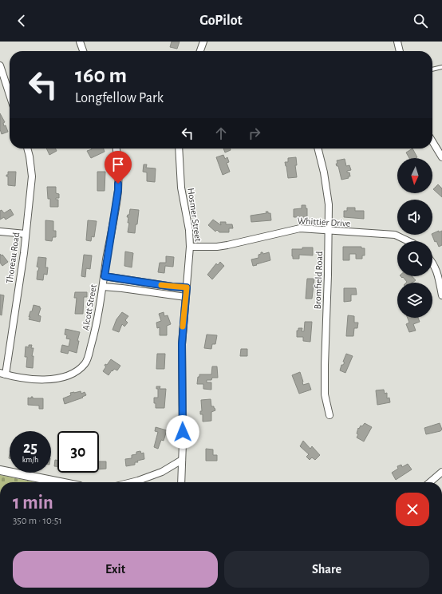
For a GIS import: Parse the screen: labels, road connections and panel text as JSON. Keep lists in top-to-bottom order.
{
  "streets": {
    "street": [
      "Hosmer Street",
      "Whittier Drive",
      "Thoreau Road",
      "Bromfield Road",
      "Alcott Street"
    ]
  },
  "crossings": [
    ["Hosmer Street", "Whittier Drive"],
    ["Whittier Drive", "Bromfield Road"],
    ["Thoreau Road", "Alcott Street"]
  ],
  "north": "bottom",
  "page": {
    "header": "GoPilot",
    "turn": ["160 m", "Longfellow Park"],
    "speed": "25 km/h",
    "limit": "30",
    "heading": ["1 min", "350 m · 10:51"],
    "buttons": ["Exit", "Share"]
  }
}
